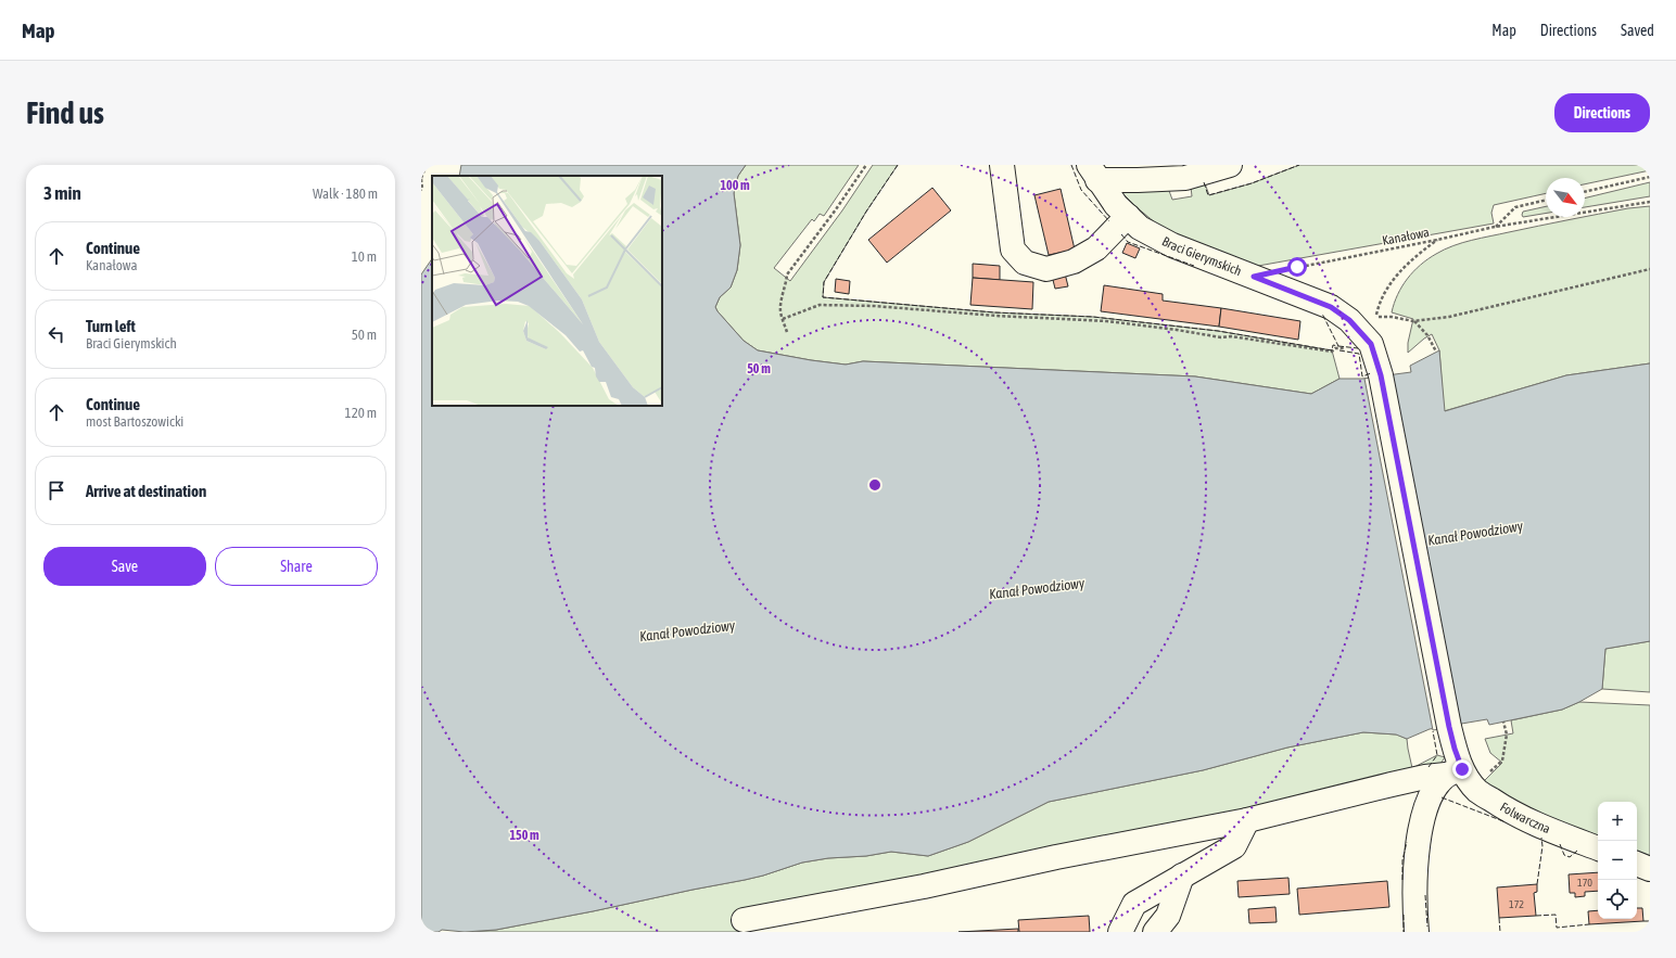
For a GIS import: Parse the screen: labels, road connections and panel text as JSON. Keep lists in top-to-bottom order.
{
  "streets": {
    "street": ["Braci Gierymskich", "Folwarczna"],
    "path": ["Kanałowa"]
  },
  "crossings": [
    ["Braci Gierymskich", "Folwarczna"]
  ],
  "water": ["Kanał Powodziowy"],
  "house_numbers": ["170", "172"],
  "north": "bottom right",
  "page": {
    "header": "Map",
    "nav": ["Map", "Directions", "Saved"],
    "buttons": [
      "Directions",
      ["Save", "Share"]
    ],
    "title": "Find us",
    "heading": ["3 min", "Walk · 180 m"],
    "list": [
      ["Continue", "Kanałowa", "10 m"],
      ["Turn left", "Braci Gierymskich", "50 m"],
      ["Continue", "most Bartoszowicki", "120 m"],
      "Arrive at destination"
    ],
    "map_buttons": ["+", "−"]
  },
  "rings": ["100 m", "50 m", "150 m"]
}
